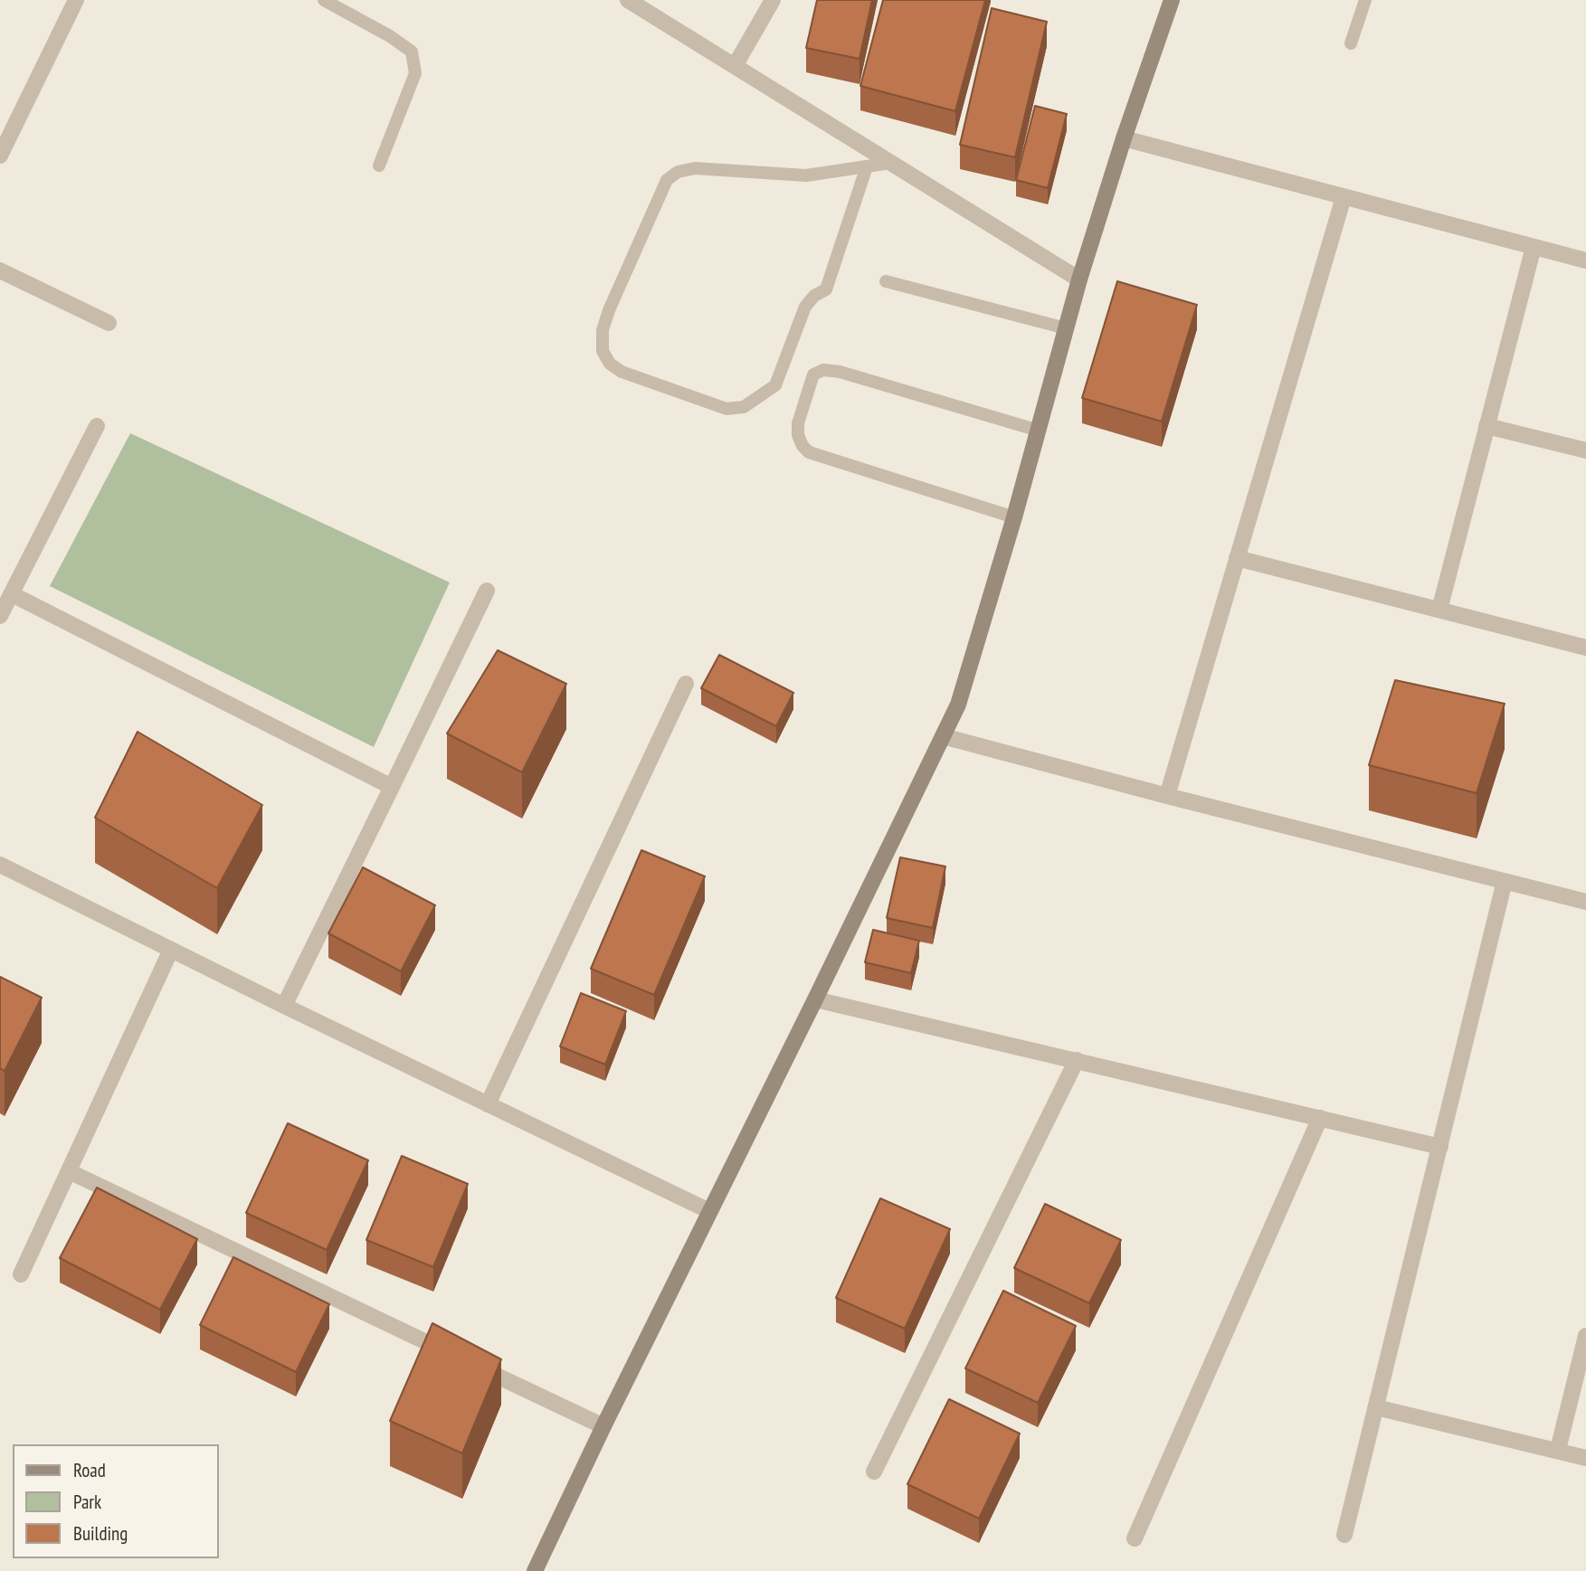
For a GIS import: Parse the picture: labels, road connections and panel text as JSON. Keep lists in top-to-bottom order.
{
  "legend": ["Road", "Park", "Building"]
}
